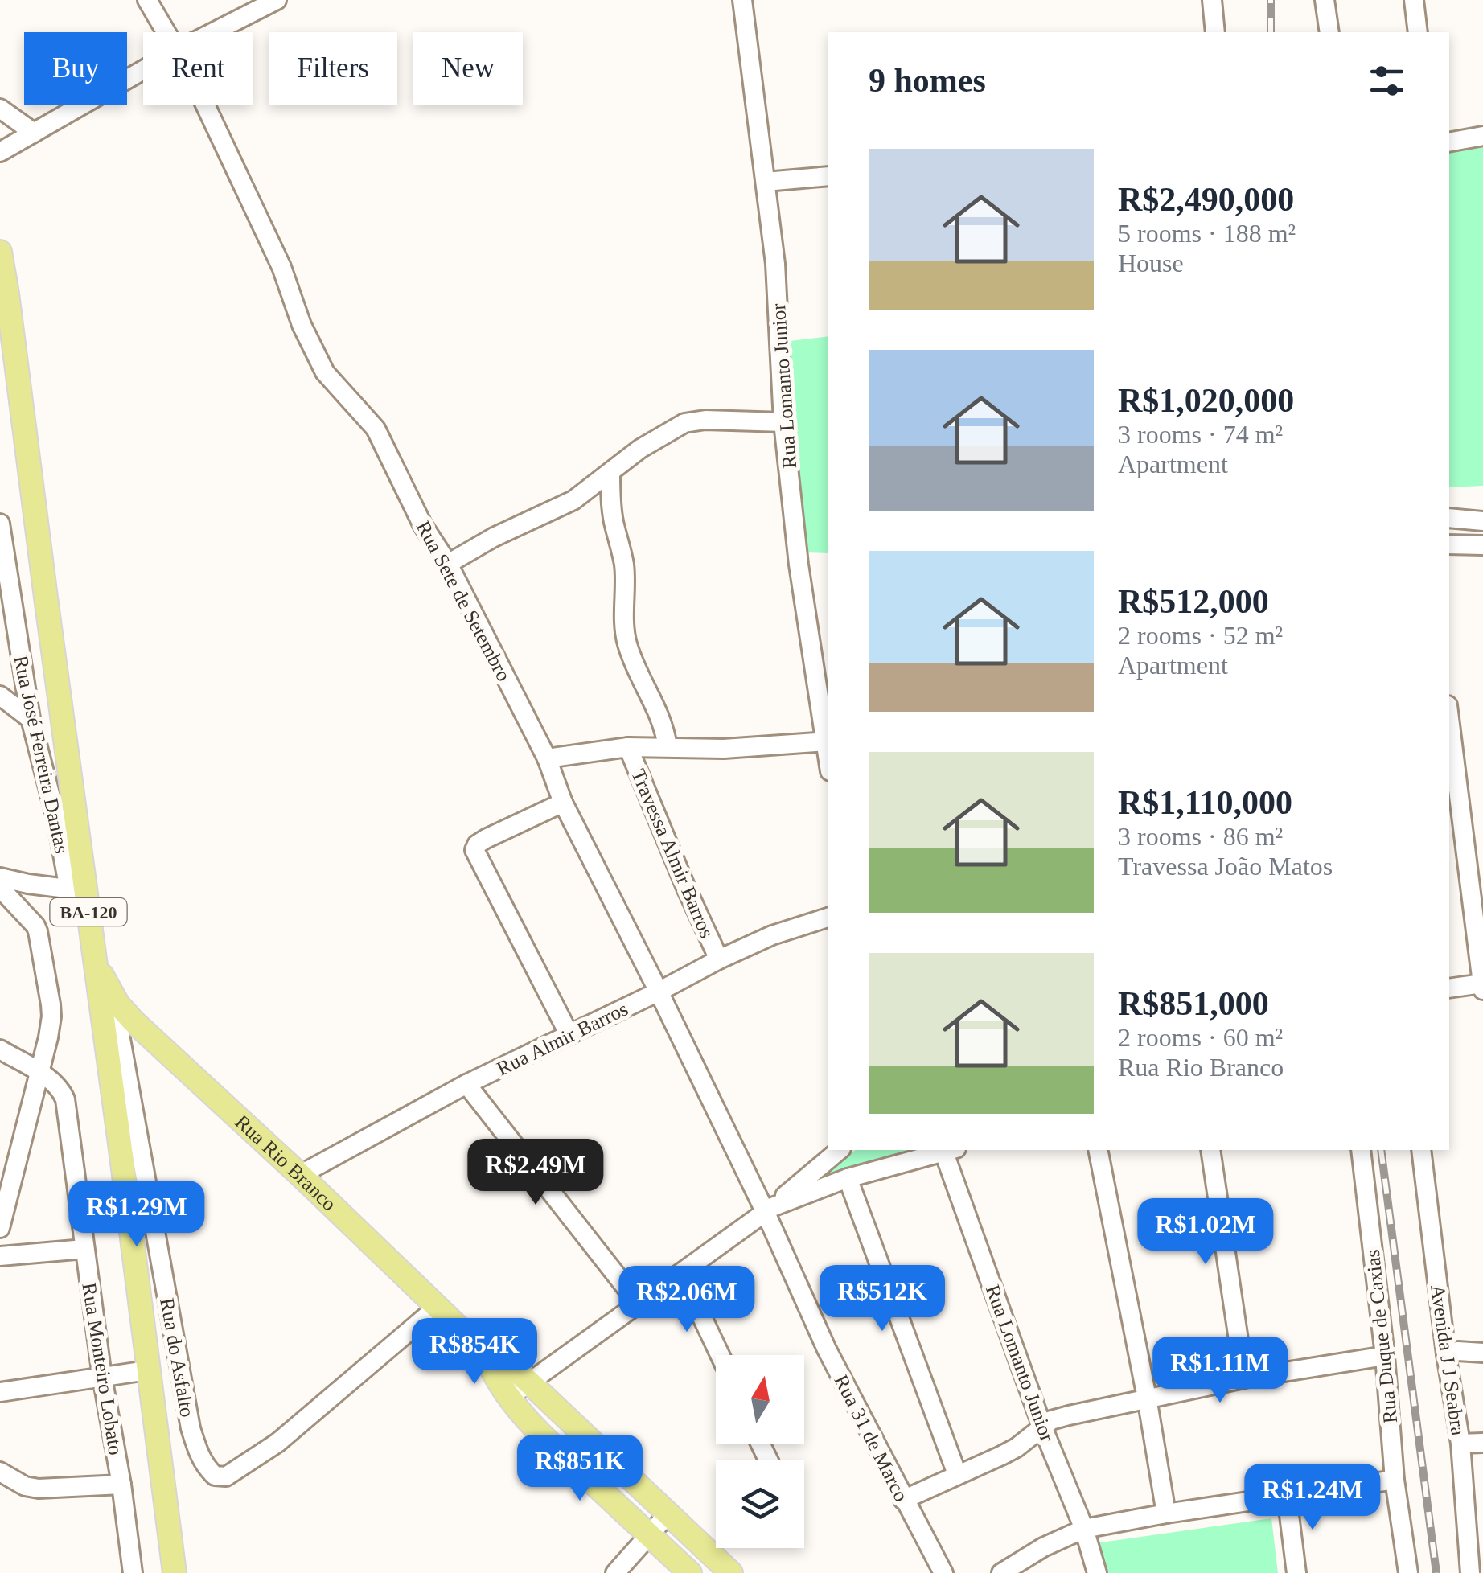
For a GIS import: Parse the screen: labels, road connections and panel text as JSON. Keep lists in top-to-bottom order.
{
  "streets": {
    "main road": ["BA-120", "Rua Rio Branco"],
    "street": [
      "Rua Lomanto Junior",
      "Rua Sete de Setembro",
      "Rua José Ferreira Dantas",
      "Travessa Almir Barros",
      "Rua Almir Barros",
      "Rua Duque de Caxias",
      "Rua do Asfalto",
      "Avenida J J Seabra",
      "Rua Monteiro Lobato",
      "Rua 31 de Marco"
    ]
  },
  "crossings": [
    ["Rua Sete de Setembro", "Rua Almir Barros"],
    ["Rua Sete de Setembro", "Rua 31 de Marco"],
    ["Rua José Ferreira Dantas", "BA-120"],
    ["Travessa Almir Barros", "Rua Almir Barros"],
    ["BA-120", "Rua Rio Branco"],
    ["Rua Almir Barros", "Rua Rio Branco"],
    ["Rua Rio Branco", "Rua do Asfalto"]
  ],
  "north": "top",
  "page": {
    "chip": [
      "Buy",
      "Rent",
      "Filters",
      "New"
    ],
    "heading": "9 homes",
    "list": [
      {
        "name": "R$2,490,000",
        "note": "5 rooms · 188 m² · House"
      },
      {
        "name": "R$1,020,000",
        "note": "3 rooms · 74 m² · Apartment"
      },
      {
        "name": "R$512,000",
        "note": "2 rooms · 52 m² · Apartment"
      },
      {
        "name": "R$1,110,000",
        "note": "3 rooms · 86 m² · Travessa João Matos"
      },
      {
        "name": "R$851,000",
        "note": "2 rooms · 60 m² · Rua Rio Branco"
      }
    ],
    "price": [
      "R$2.49M",
      "R$1.29M",
      "R$1.02M",
      "R$512K",
      "R$2.06M",
      "R$854K",
      "R$1.11M",
      "R$851K",
      "R$1.24M"
    ]
  }
}
